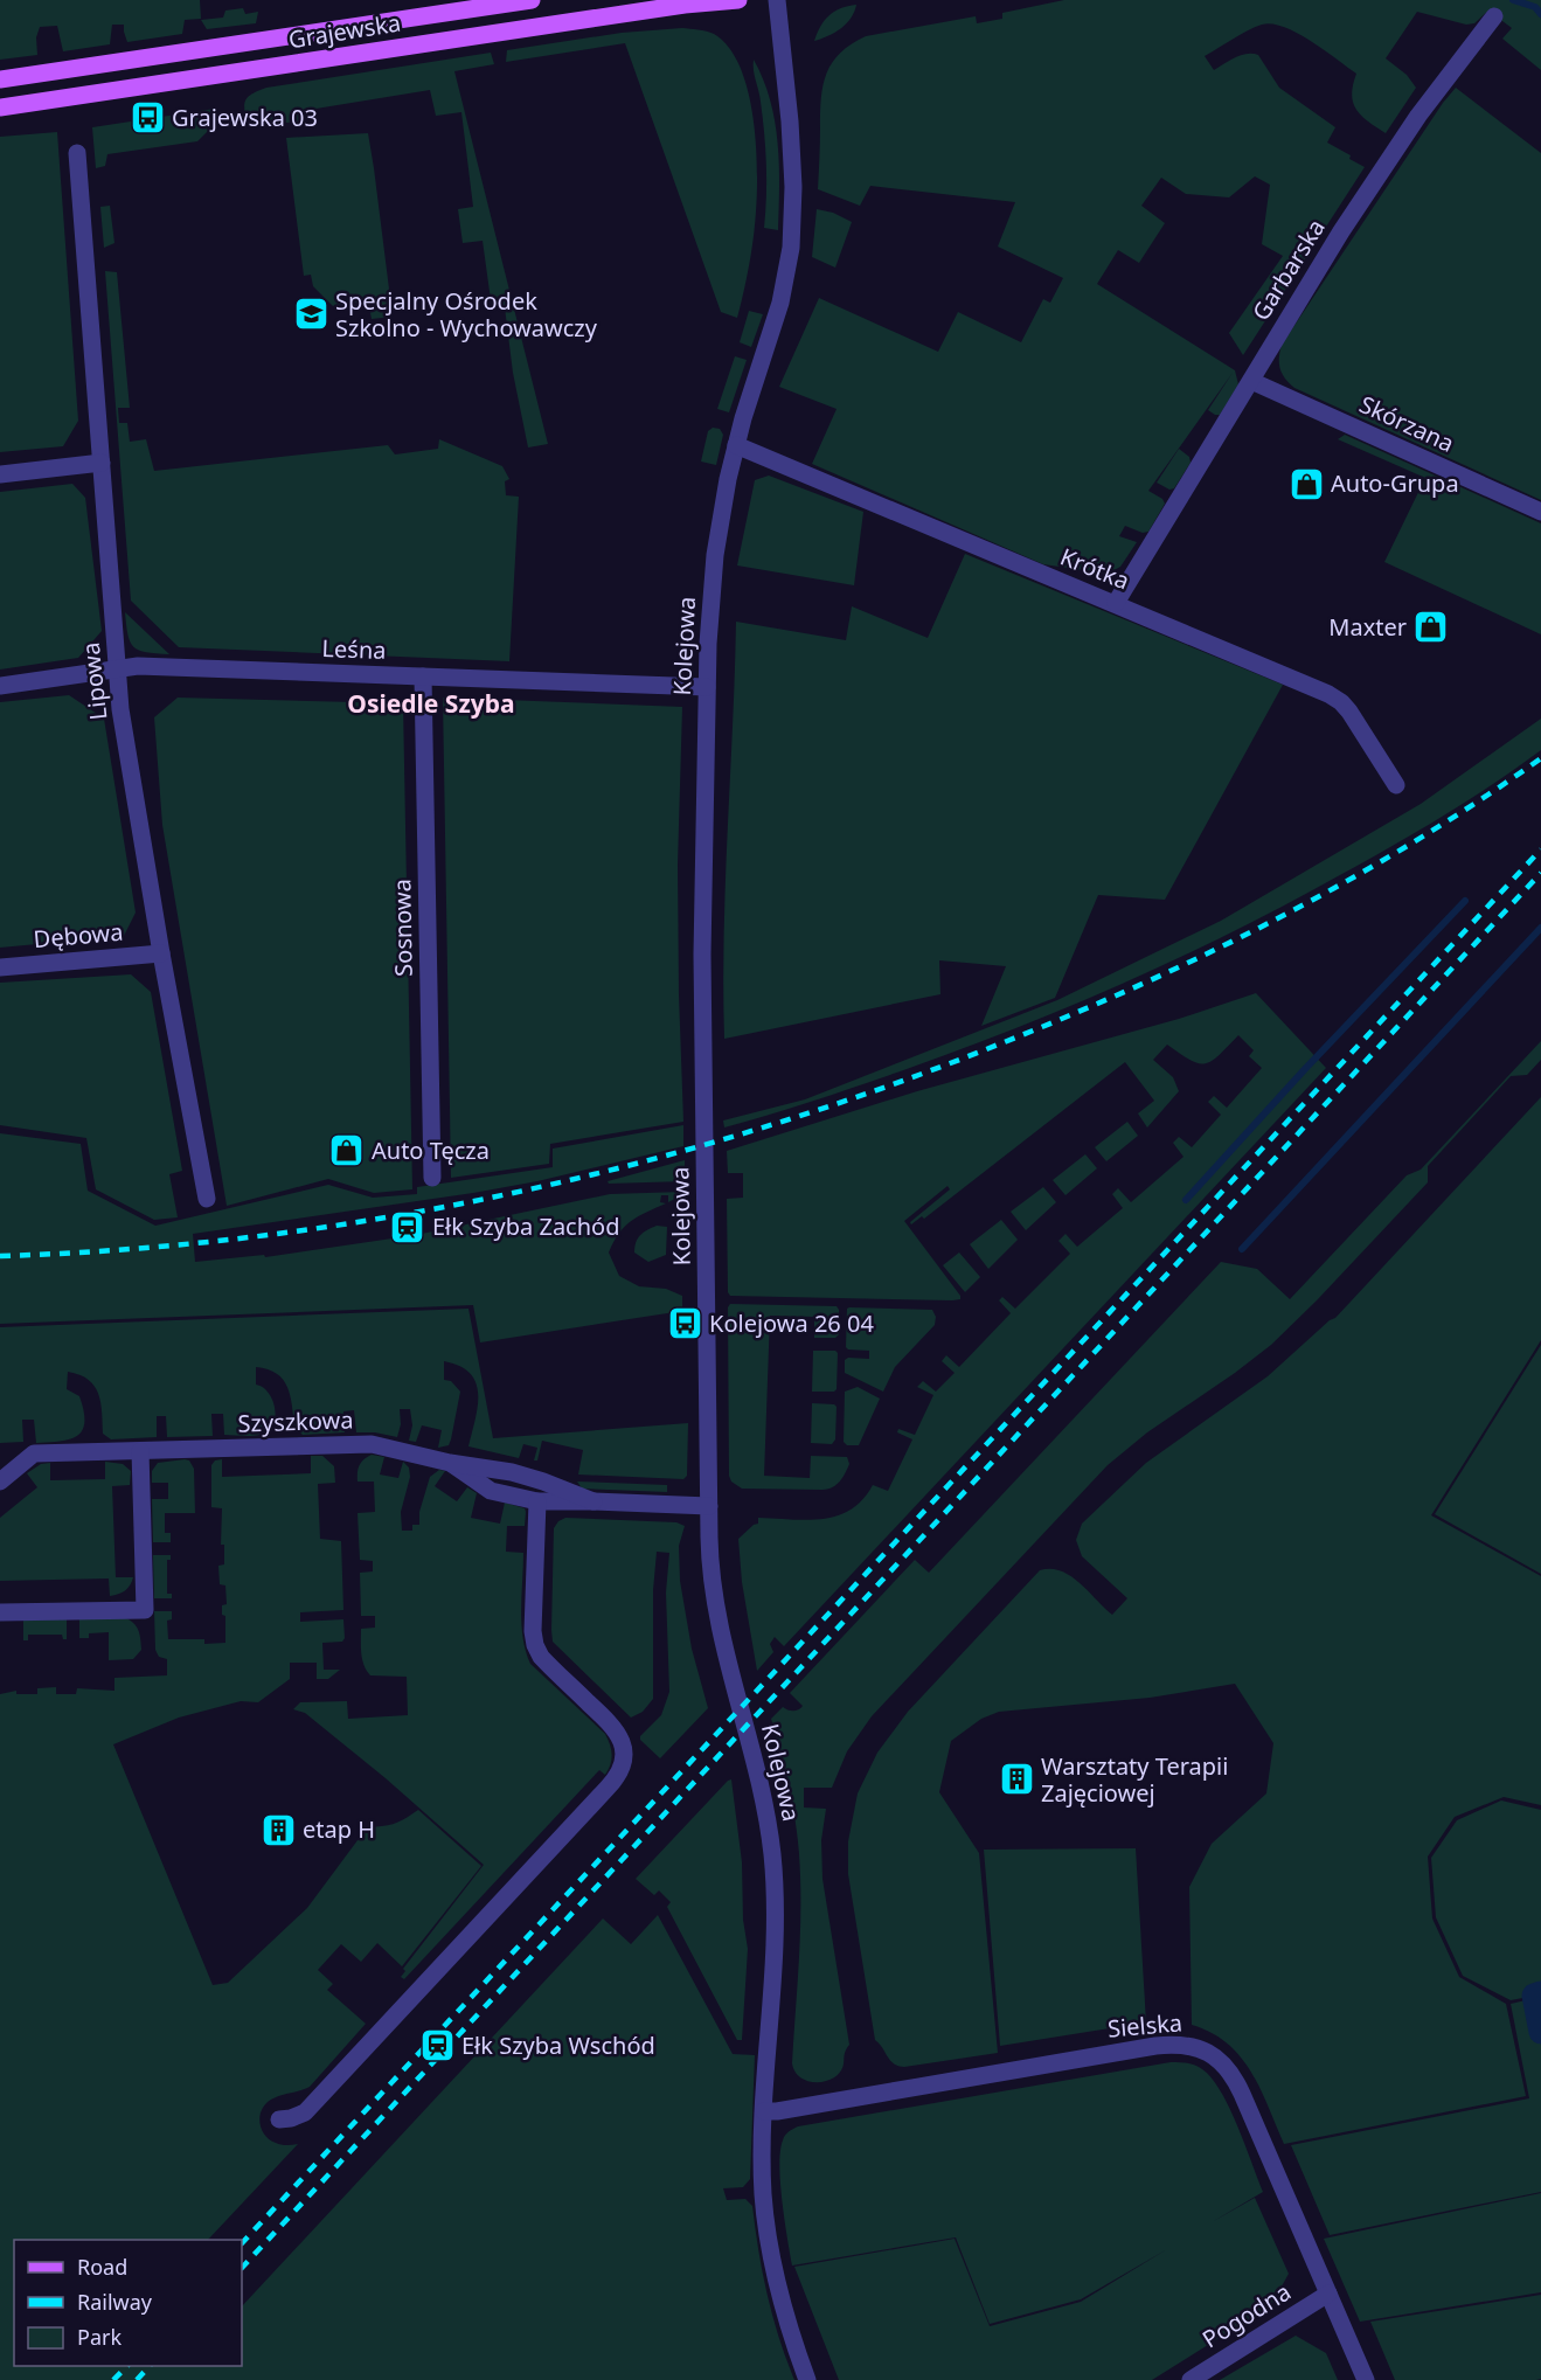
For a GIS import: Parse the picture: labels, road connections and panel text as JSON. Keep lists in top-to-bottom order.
{
  "streets": {
    "main road": ["Grajewska"],
    "street": [
      "Garbarska",
      "Skórzana",
      "Krótka",
      "Kolejowa",
      "Leśna",
      "Lipowa",
      "Sosnowa",
      "Dębowa",
      "Szyszkowa",
      "Sielska",
      "Pogodna"
    ]
  },
  "crossings": [
    ["Garbarska", "Skórzana"],
    ["Garbarska", "Krótka"],
    ["Krótka", "Kolejowa"],
    ["Kolejowa", "Leśna"],
    ["Kolejowa", "Szyszkowa"],
    ["Kolejowa", "Sielska"],
    ["Leśna", "Lipowa"],
    ["Leśna", "Sosnowa"],
    ["Lipowa", "Dębowa"],
    ["Sielska", "Pogodna"]
  ],
  "districts": ["Osiedle Szyba"],
  "places": {
    "bus stop": ["Grajewska 03", "Kolejowa 26 04"],
    "school or university": ["Specjalny Ośrodek Szkolno - Wychowawczy"],
    "shop": ["Auto-Grupa", "Maxter", "Auto Tęcza"],
    "station": ["Ełk Szyba Zachód", "Ełk Szyba Wschód"],
    "building": ["Warsztaty Terapii Zajęciowej", "etap H"]
  },
  "legend": ["Road", "Railway", "Park"]
}
